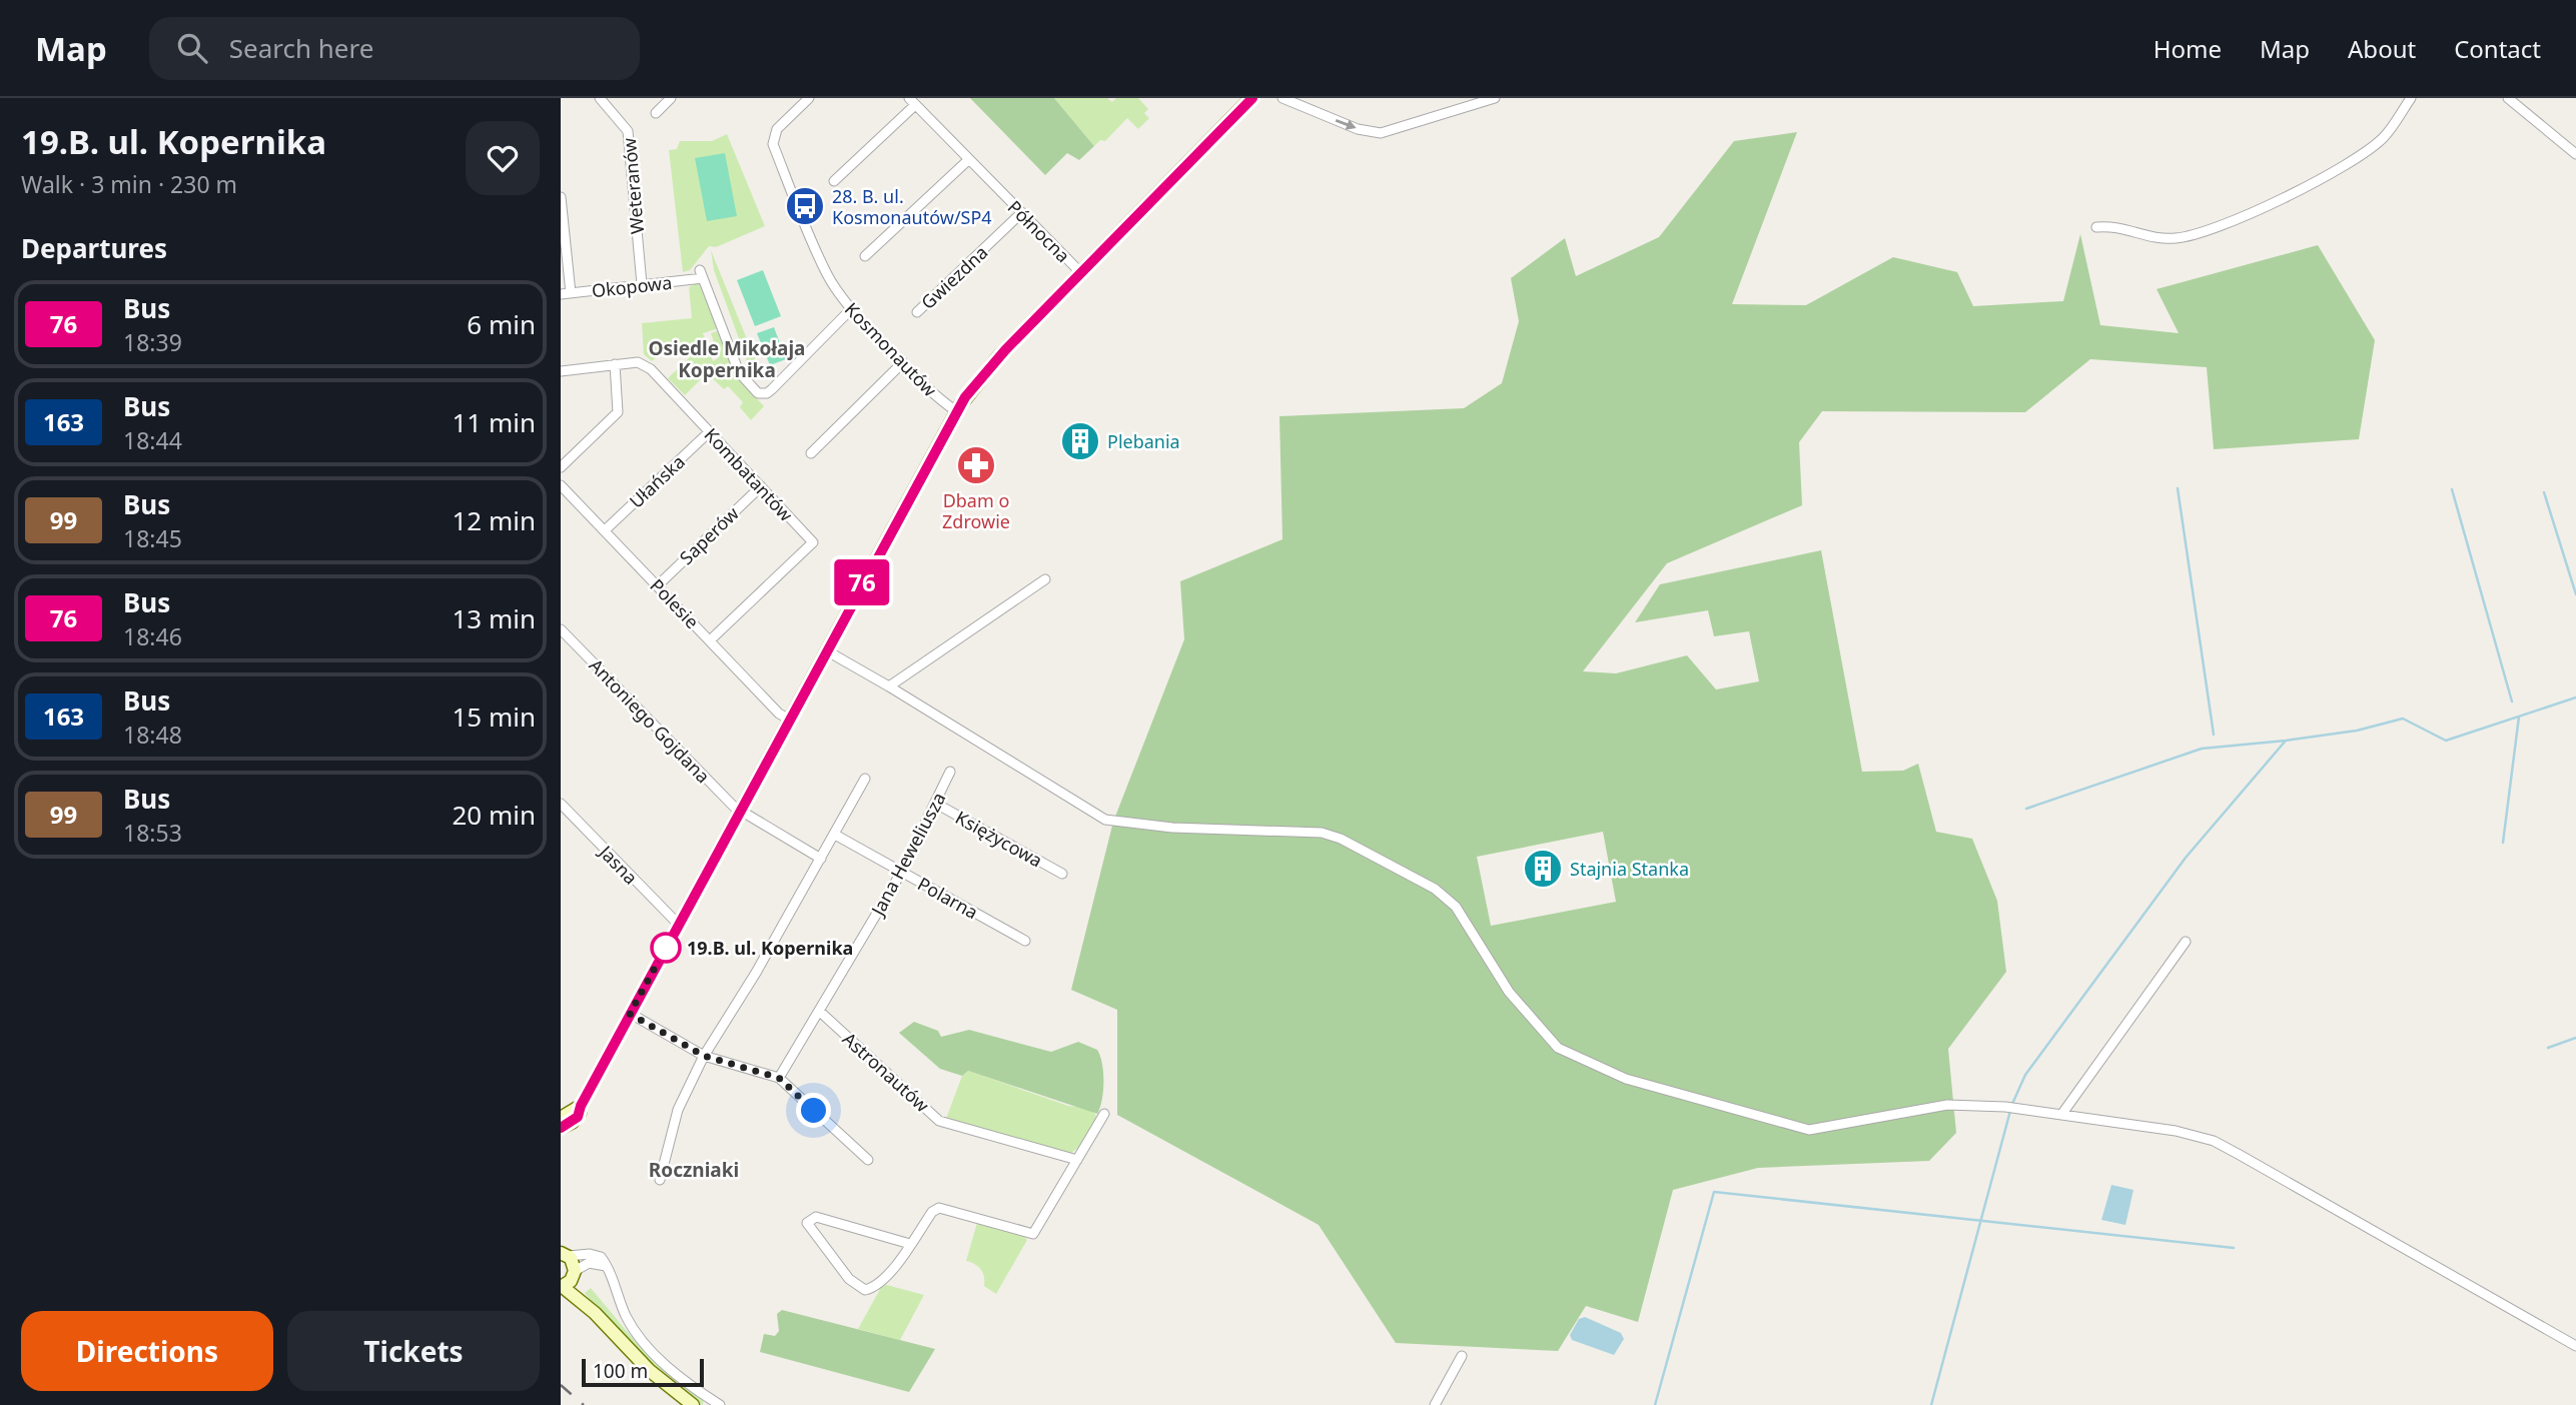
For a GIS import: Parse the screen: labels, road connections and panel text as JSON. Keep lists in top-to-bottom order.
{
  "streets": {
    "street": [
      "Weteranów",
      "Północna",
      "Gwiezdna",
      "Okopowa",
      "Kosmonautów",
      "Kombatantów",
      "Ułańska",
      "Saperów",
      "Polesie",
      "Antoniego Gojdana",
      "Księżycowa",
      "Jana Heweliusza",
      "Jasna",
      "Polarna",
      "Astronautów"
    ]
  },
  "crossings": [
    ["Weteranów", "Okopowa"],
    ["Północna", "Gwiezdna"],
    ["Okopowa", "Kosmonautów"],
    ["Kombatantów", "Ułańska"],
    ["Kombatantów", "Saperów"],
    ["Kombatantów", "Polesie"],
    ["Ułańska", "Polesie"],
    ["Saperów", "Polesie"],
    ["Księżycowa", "Jana Heweliusza"],
    ["Jana Heweliusza", "Polarna"],
    ["Jana Heweliusza", "Astronautów"]
  ],
  "districts": ["Osiedle Mikołaja Kopernika", "Roczniaki"],
  "places": {
    "bus stop": ["28. B. ul. Kosmonautów/SP4"],
    "building": ["Plebania", "Stajnia Stanka"],
    "pharmacy": ["Dbam o Zdrowie"],
    "other": ["19.B. ul. Kopernika"]
  },
  "lines": ["bus line 76"],
  "scale_bar": "100 m",
  "page": {
    "header": "Map",
    "search": "Search here",
    "nav": [
      "Home",
      "Map",
      "About",
      "Contact"
    ],
    "heading": [
      ["19.B. ul. Kopernika", "Walk · 3 min · 230 m"],
      "Departures"
    ],
    "on_map": "76",
    "list": [
      {
        "mark": "76",
        "name": "Bus",
        "note": "18:39",
        "value": "6 min"
      },
      {
        "mark": "163",
        "name": "Bus",
        "note": "18:44",
        "value": "11 min"
      },
      {
        "mark": "99",
        "name": "Bus",
        "note": "18:45",
        "value": "12 min"
      },
      {
        "mark": "76",
        "name": "Bus",
        "note": "18:46",
        "value": "13 min"
      },
      {
        "mark": "163",
        "name": "Bus",
        "note": "18:48",
        "value": "15 min"
      },
      {
        "mark": "99",
        "name": "Bus",
        "note": "18:53",
        "value": "20 min"
      }
    ],
    "buttons": ["Directions", "Tickets"],
    "scale": "100 m"
  }
}
